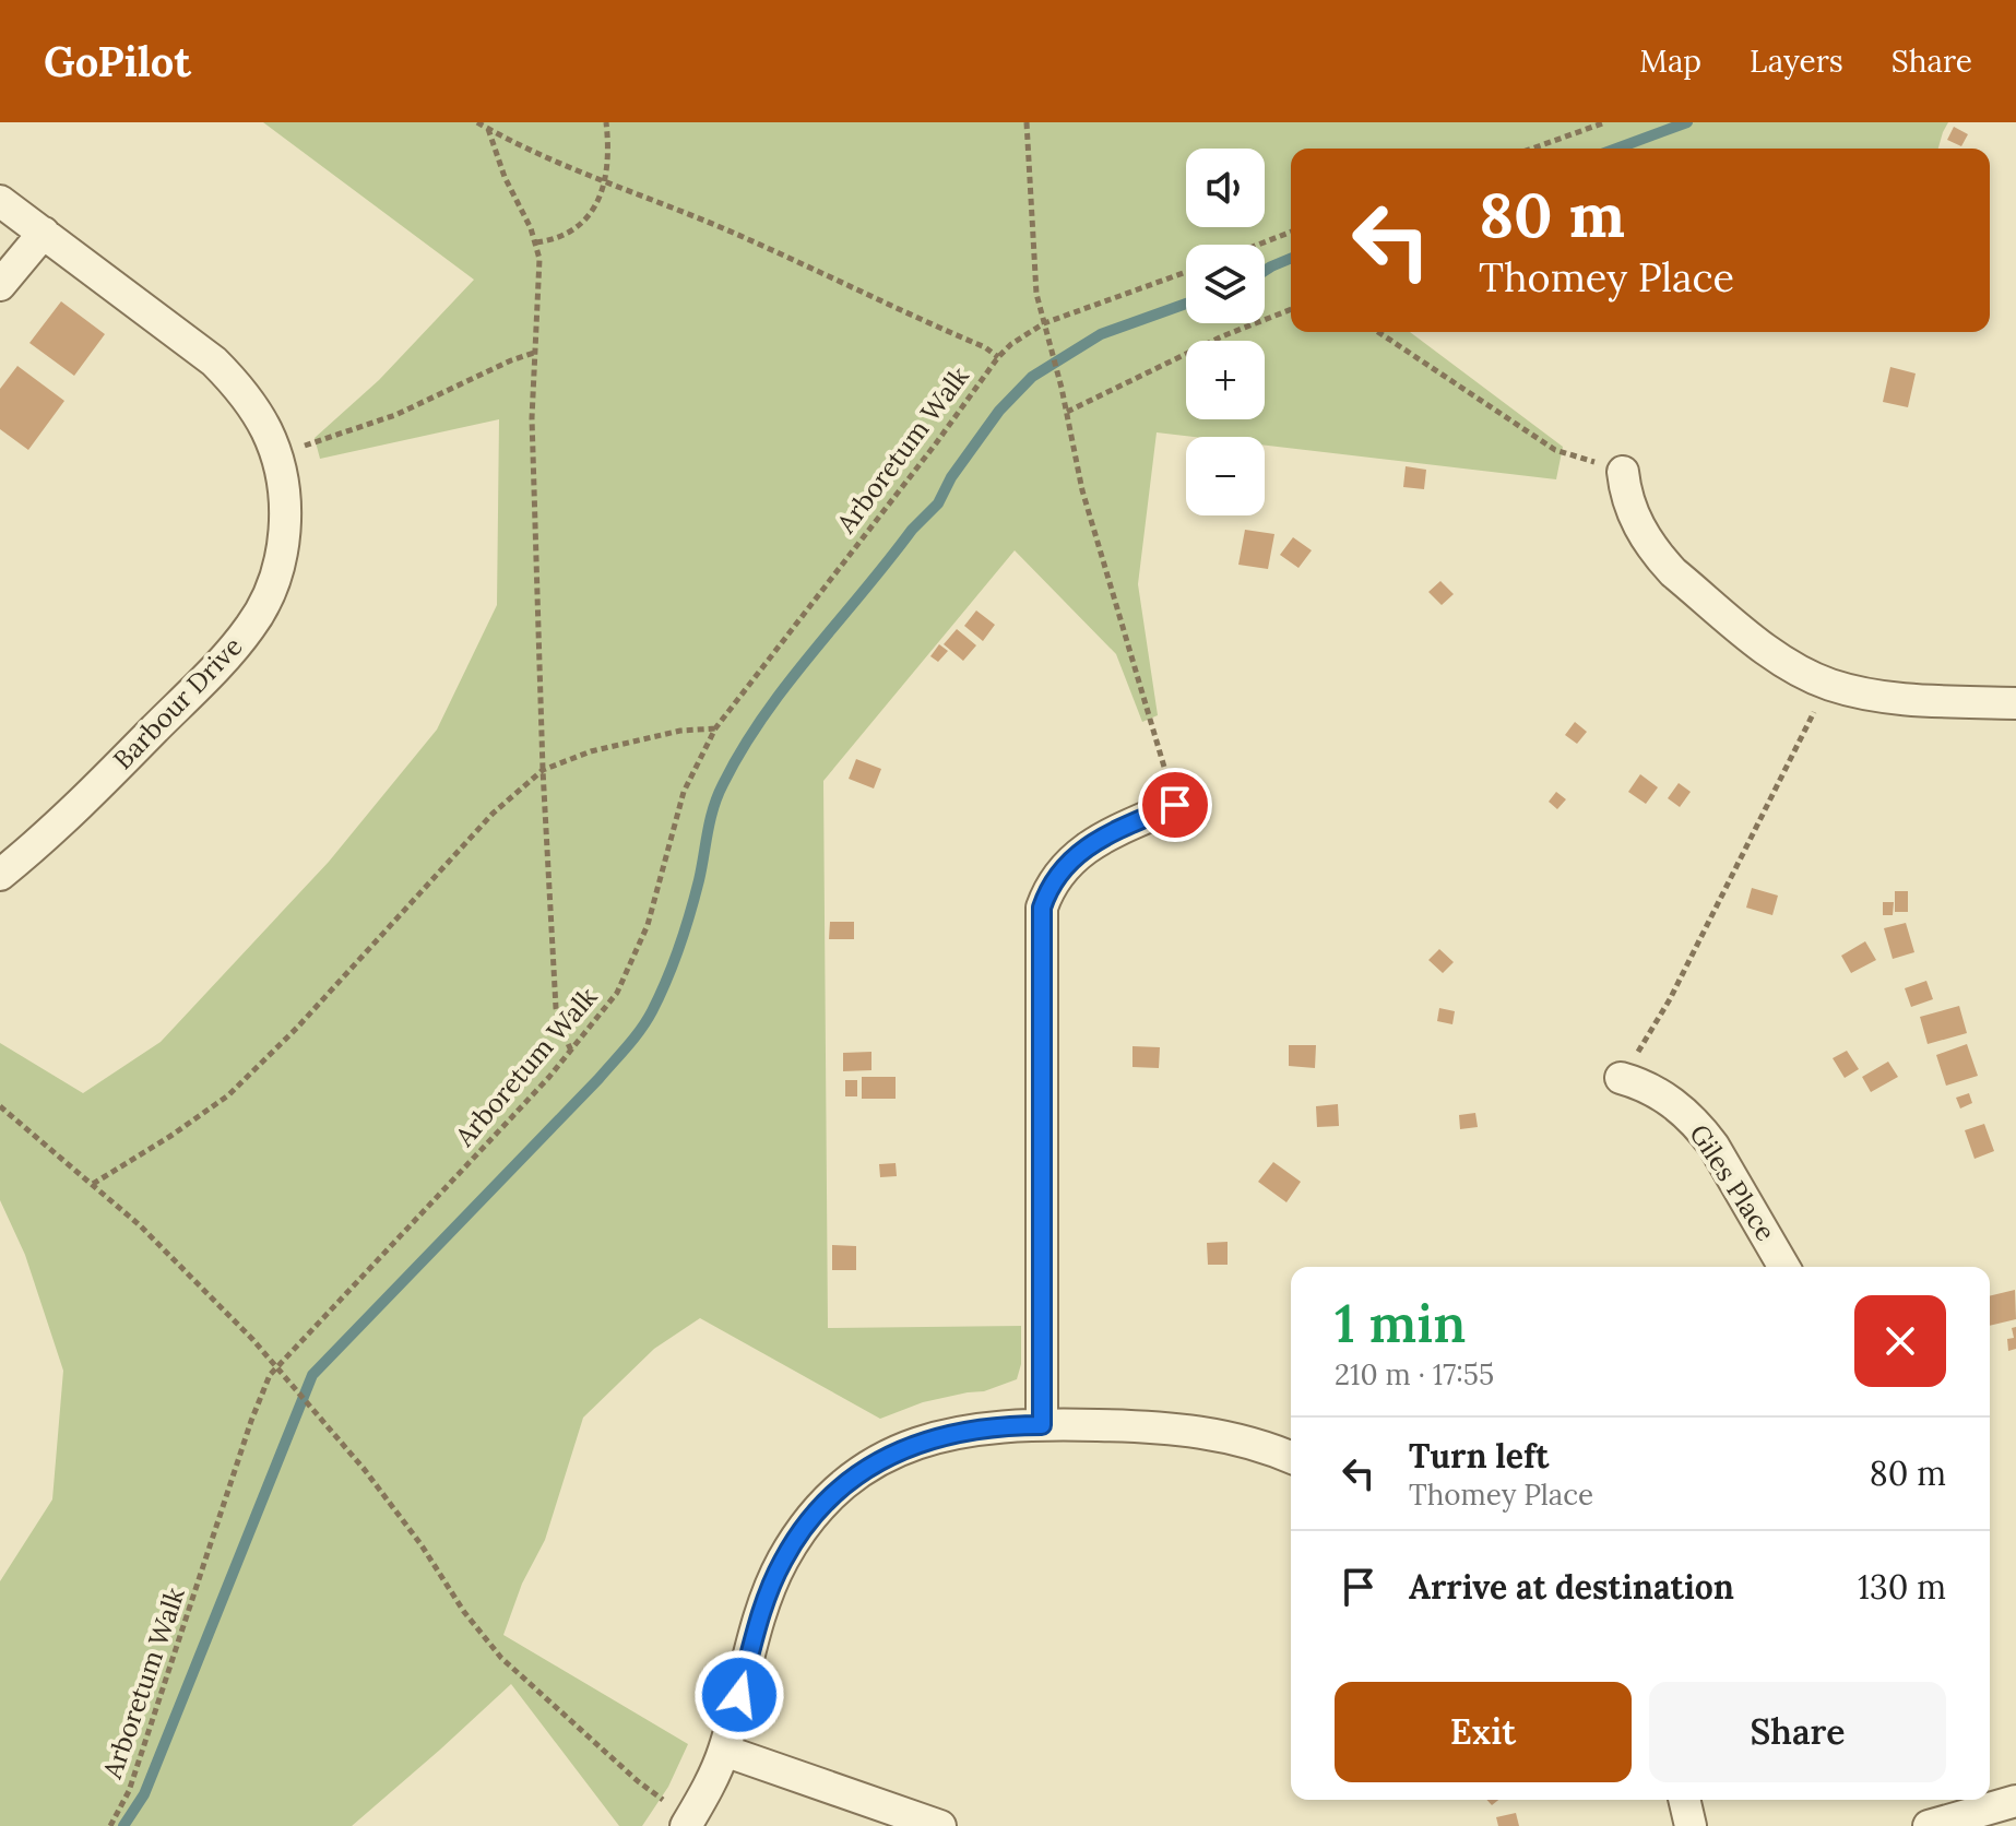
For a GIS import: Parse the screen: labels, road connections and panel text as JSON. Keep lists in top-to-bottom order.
{
  "streets": {
    "street": ["Barbour Drive", "Giles Place"],
    "path": ["Arboretum Walk"]
  },
  "page": {
    "header": "GoPilot",
    "nav": ["Map", "Layers", "Share"],
    "map_buttons": ["+", "−"],
    "turn": ["80 m", "Thomey Place"],
    "heading": ["1 min", "210 m · 17:55"],
    "list": [
      {
        "name": "Turn left",
        "note": "Thomey Place",
        "value": "80 m"
      },
      {
        "name": "Arrive at destination",
        "value": "130 m"
      }
    ],
    "buttons": ["Exit", "Share"]
  }
}
